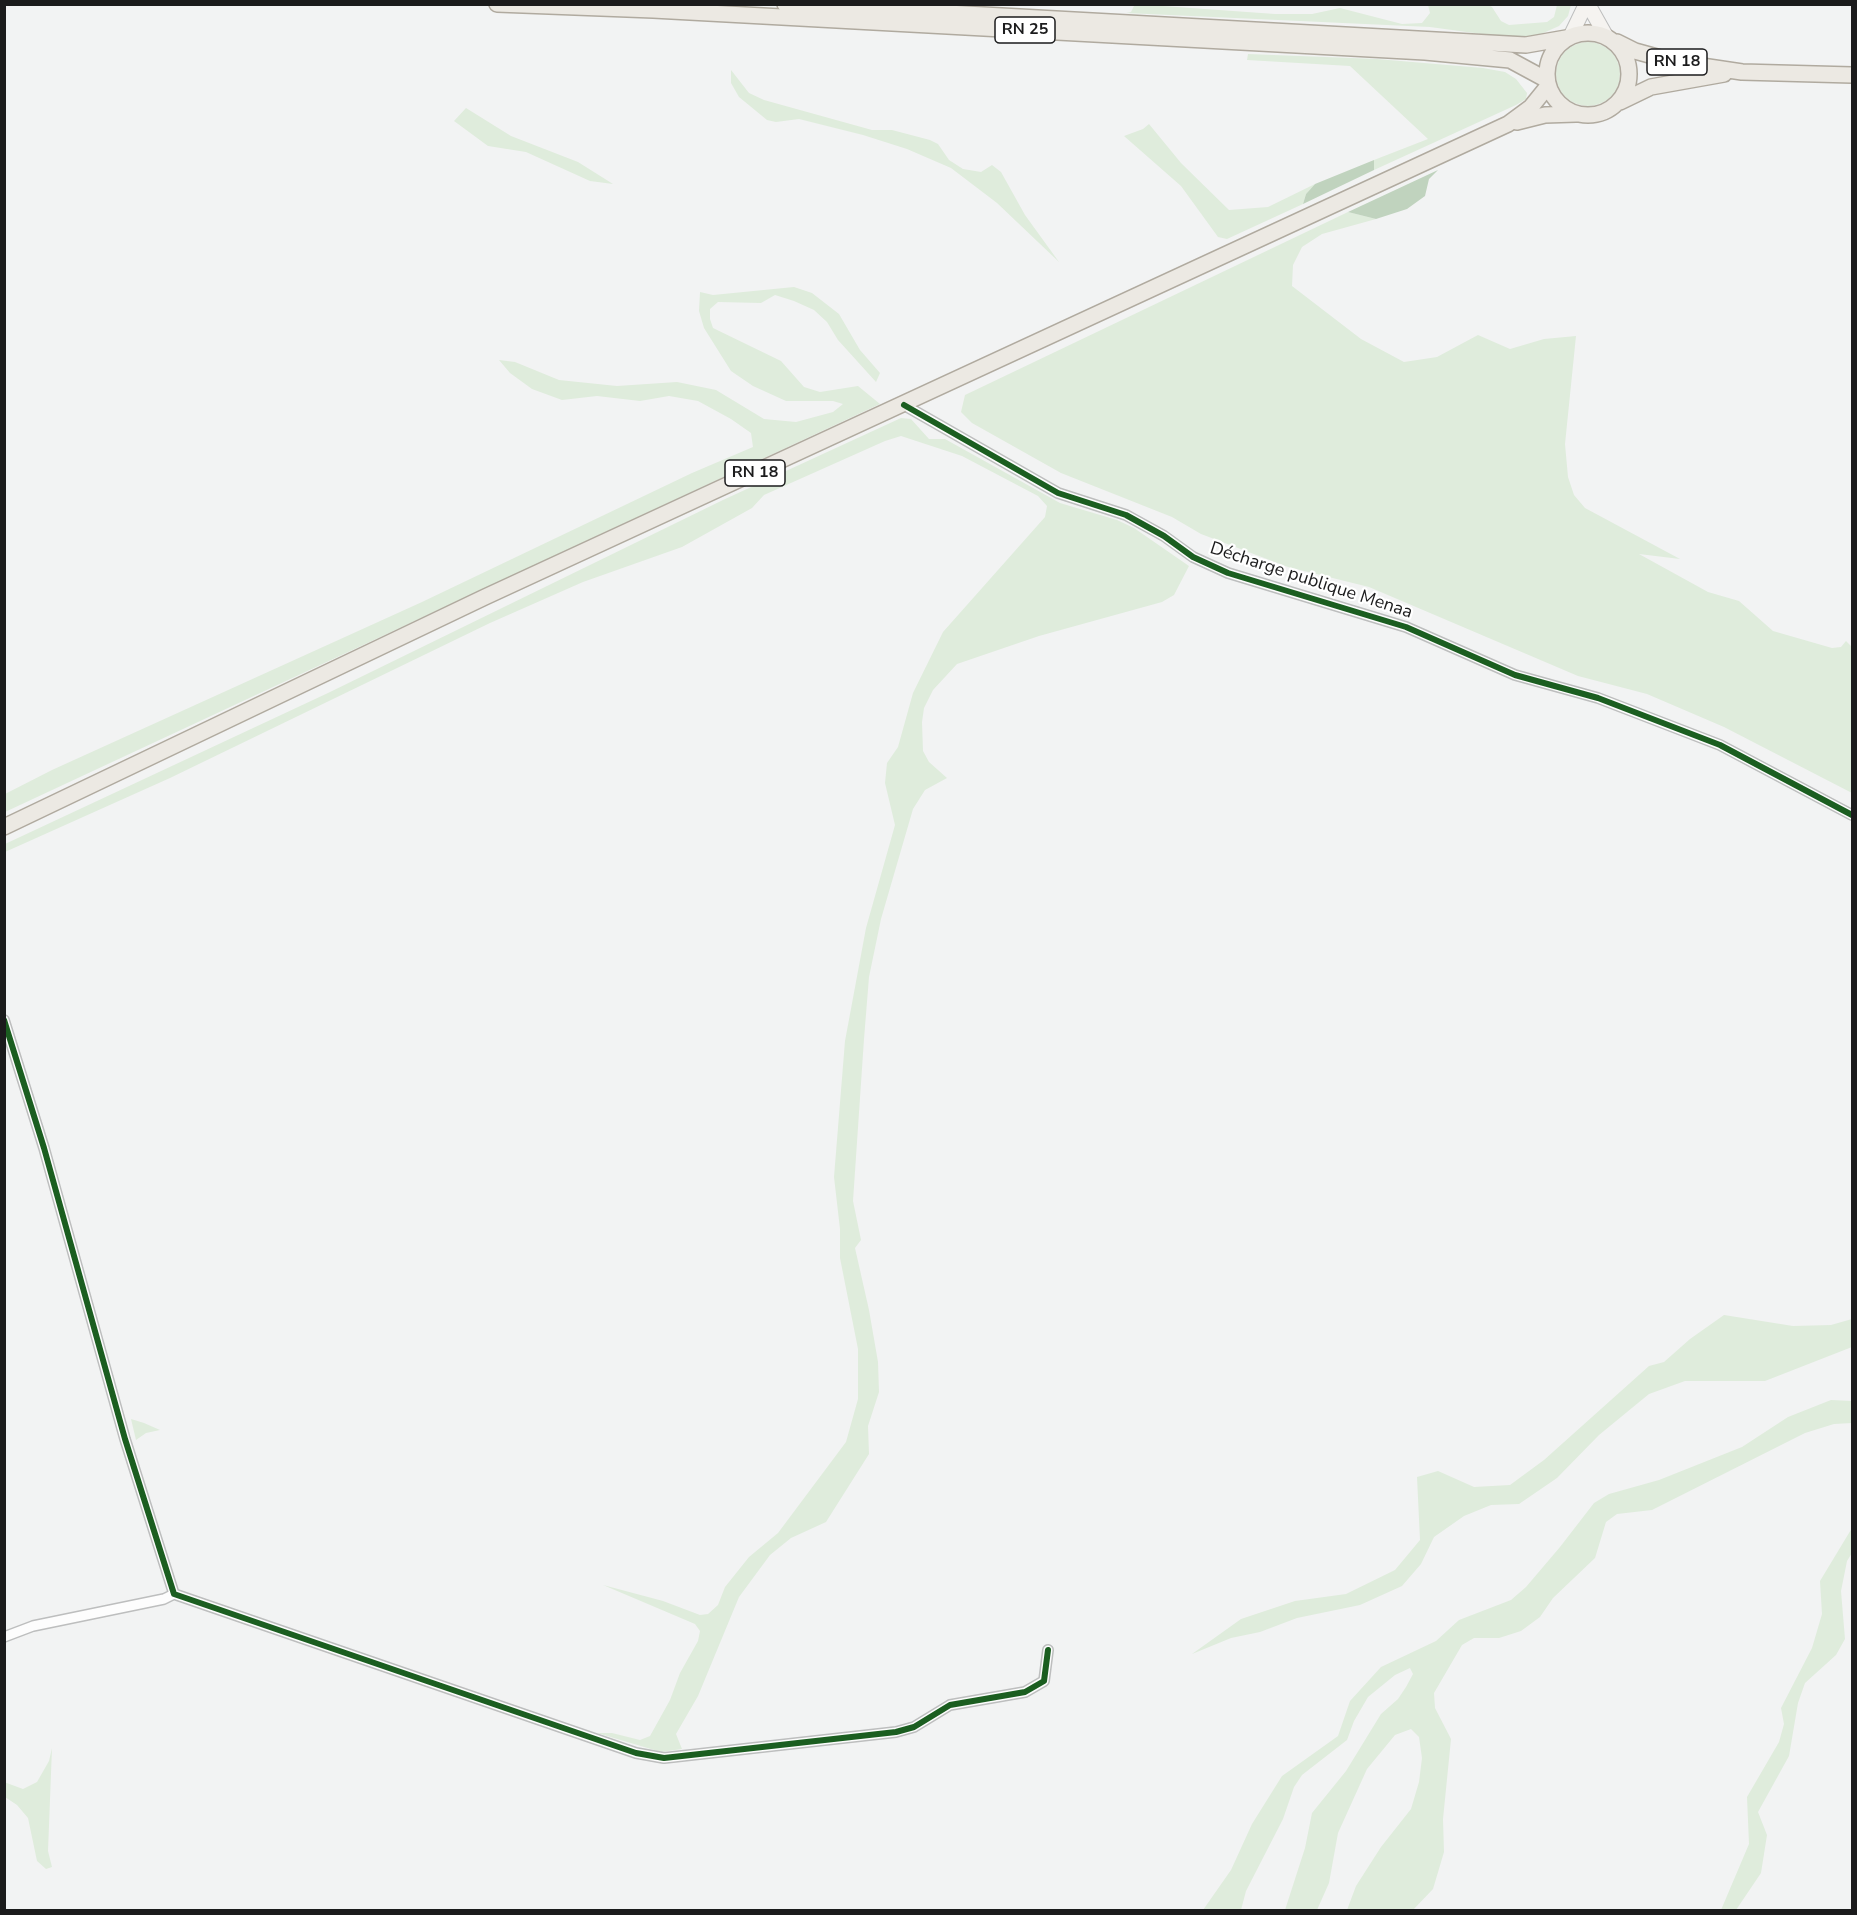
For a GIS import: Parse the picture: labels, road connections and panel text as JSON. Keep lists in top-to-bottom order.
{
  "streets": {
    "main road": ["RN 25", "RN 18"],
    "street": ["Décharge publique Menaa"]
  },
  "crossings": [
    ["RN 25", "RN 18"],
    ["RN 18", "Décharge publique Menaa"]
  ]
}
